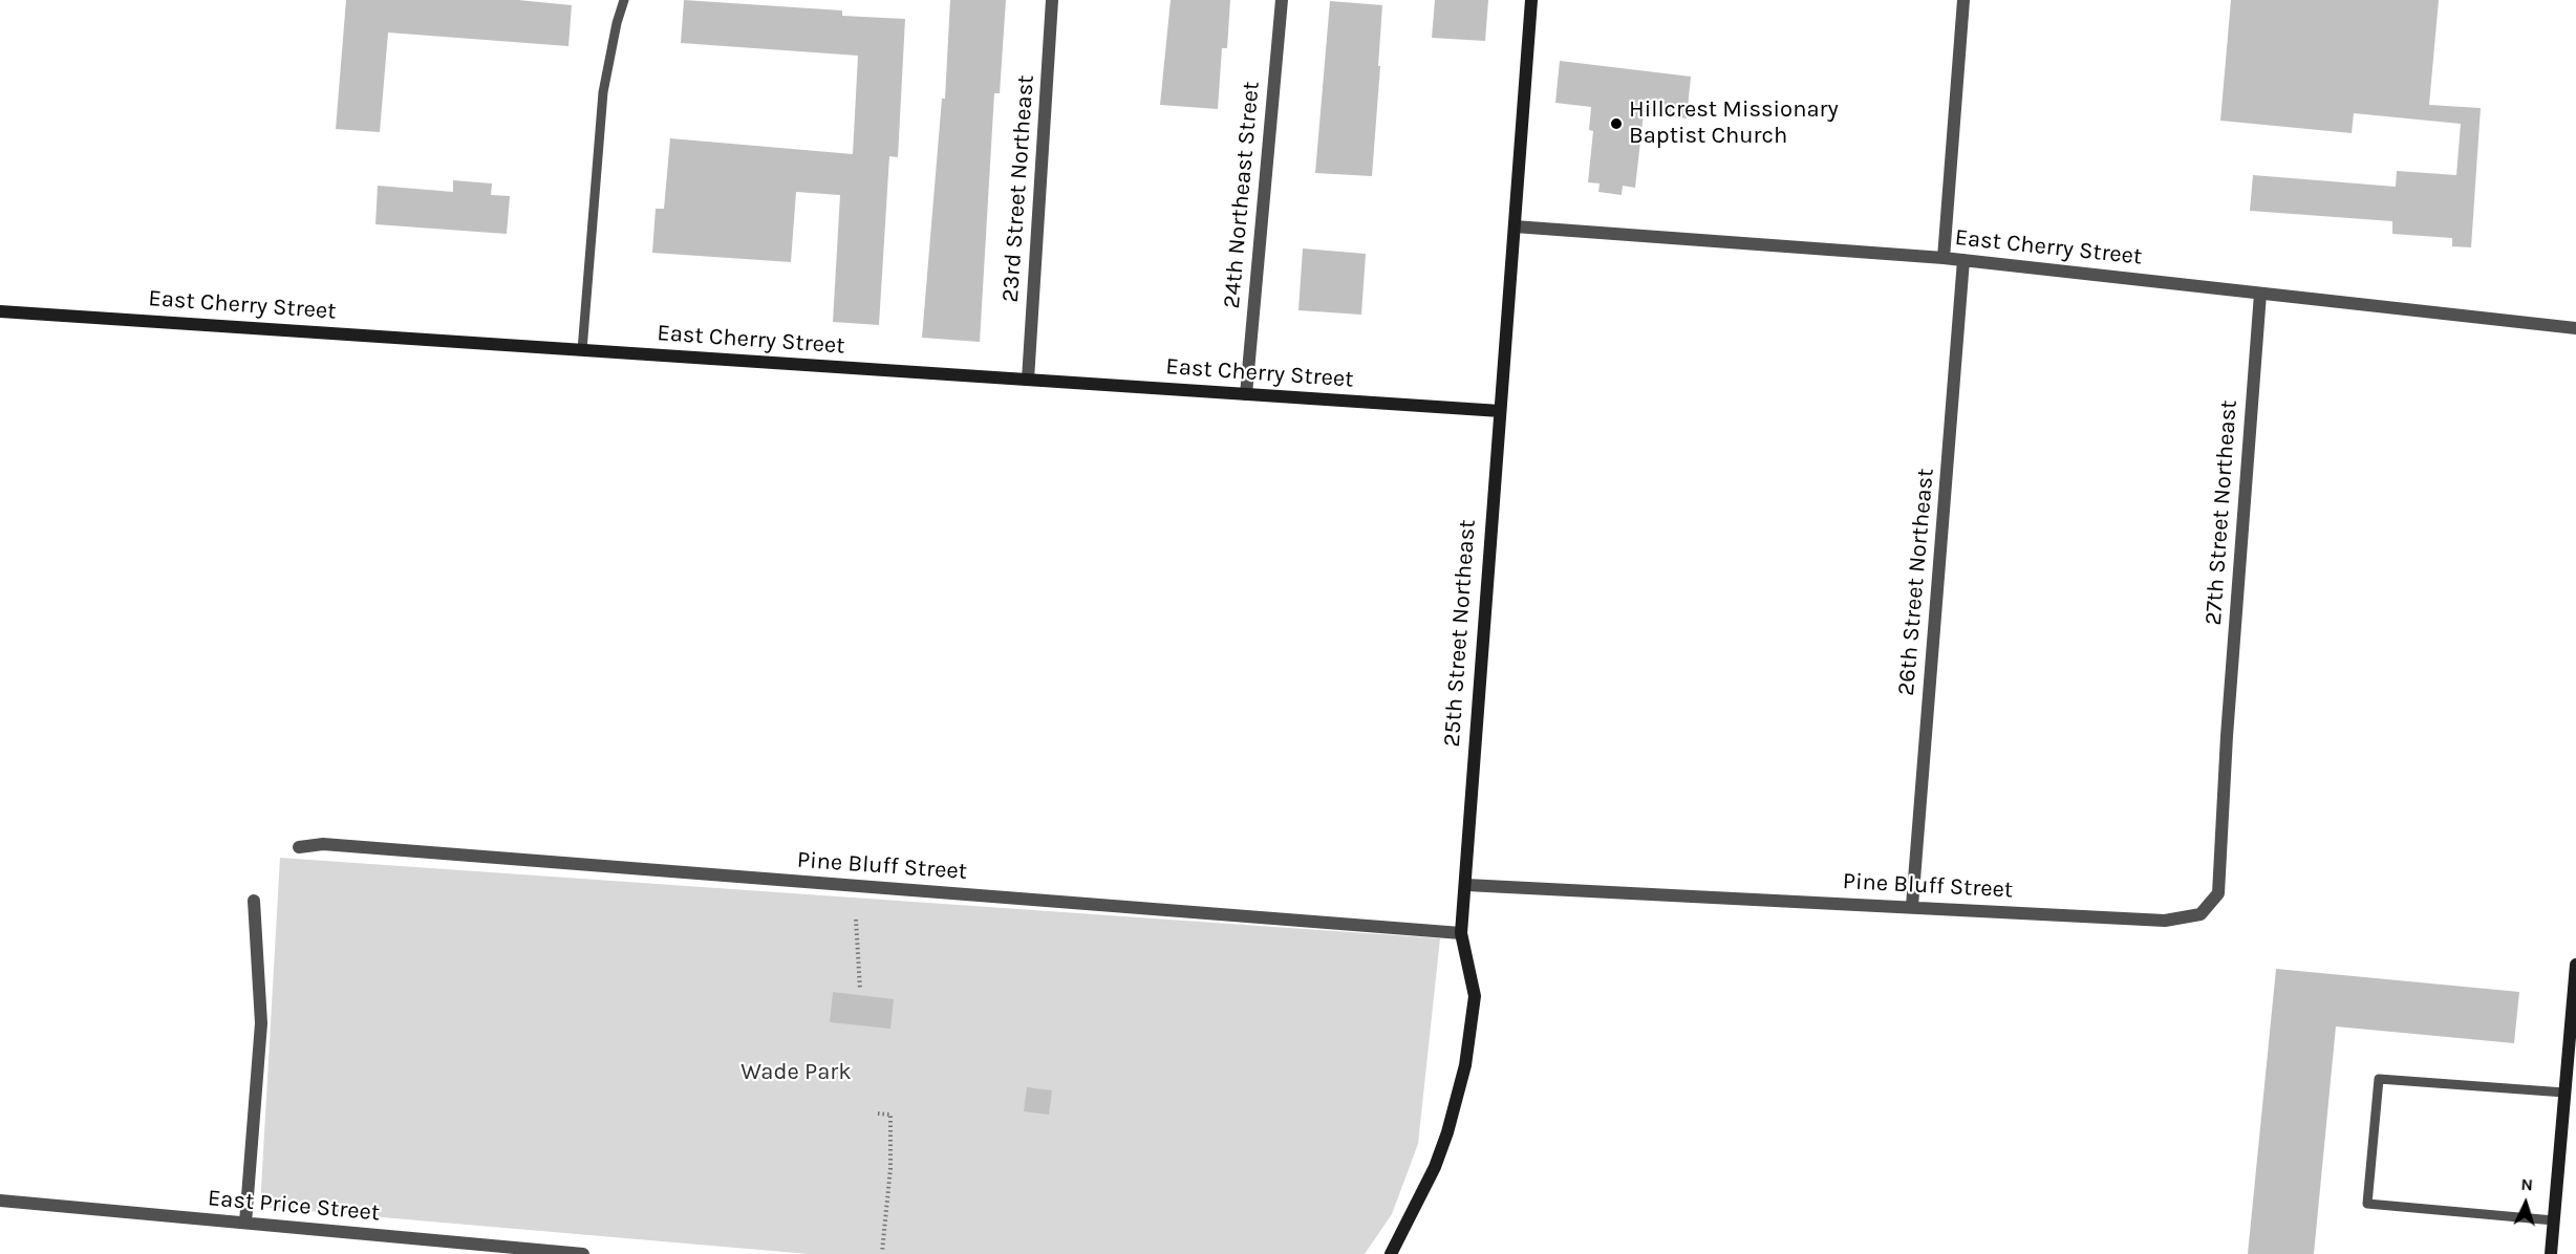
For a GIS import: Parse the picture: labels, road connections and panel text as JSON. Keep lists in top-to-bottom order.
{
  "streets": {
    "street": [
      "23rd Street Northeast",
      "24th Northeast Street",
      "East Cherry Street",
      "27th Street Northeast",
      "26th Street Northeast",
      "25th Street Northeast",
      "Pine Bluff Street",
      "East Price Street"
    ]
  },
  "crossings": [
    ["23rd Street Northeast", "East Cherry Street"],
    ["24th Northeast Street", "East Cherry Street"],
    ["East Cherry Street", "27th Street Northeast"],
    ["East Cherry Street", "26th Street Northeast"],
    ["East Cherry Street", "25th Street Northeast"],
    ["27th Street Northeast", "Pine Bluff Street"],
    ["26th Street Northeast", "Pine Bluff Street"],
    ["25th Street Northeast", "Pine Bluff Street"]
  ],
  "parks": ["Wade Park"],
  "places": ["Hillcrest Missionary Baptist Church"],
  "north": "top"
}
